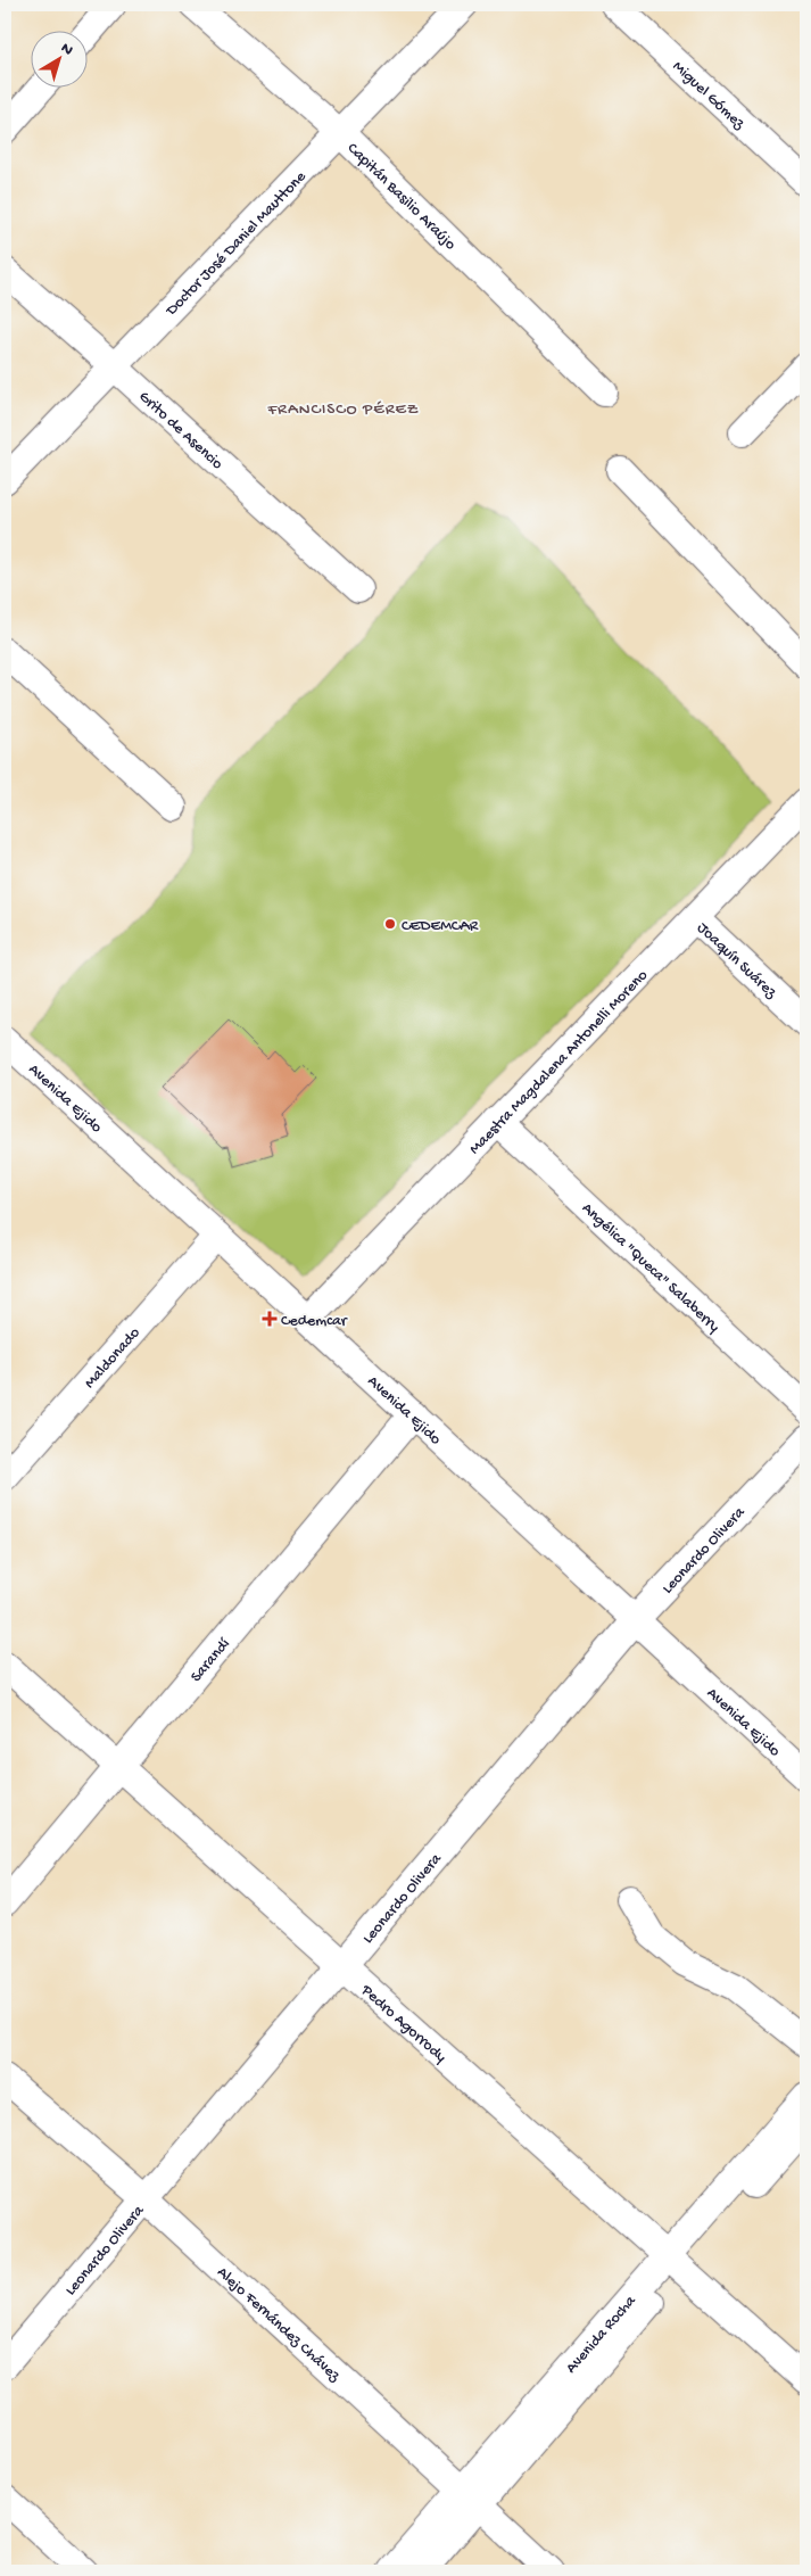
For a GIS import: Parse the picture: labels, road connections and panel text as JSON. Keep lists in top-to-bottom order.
{
  "streets": {
    "street": [
      "Miguel Gómez",
      "Capitán Basilio Araújo",
      "Doctor José Daniel Mauttone",
      "Grito de Asencio",
      "Joaquín Suárez",
      "Maestra Magdalena Antonelli Moreno",
      "Avenida Ejido",
      "Angélica \"Queca\" Salaberry",
      "Maldonado",
      "Leonardo Olivera",
      "Sarandí",
      "Pedro Agorrody",
      "Alejo Fernández Chávez",
      "Avenida Rocha"
    ]
  },
  "crossings": [
    ["Capitán Basilio Araújo", "Doctor José Daniel Mauttone"],
    ["Doctor José Daniel Mauttone", "Grito de Asencio"],
    ["Joaquín Suárez", "Maestra Magdalena Antonelli Moreno"],
    ["Maestra Magdalena Antonelli Moreno", "Avenida Ejido"],
    ["Maestra Magdalena Antonelli Moreno", "Angélica \"Queca\" Salaberry"],
    ["Avenida Ejido", "Maldonado"],
    ["Avenida Ejido", "Leonardo Olivera"],
    ["Avenida Ejido", "Sarandí"],
    ["Leonardo Olivera", "Pedro Agorrody"],
    ["Leonardo Olivera", "Alejo Fernández Chávez"],
    ["Sarandí", "Pedro Agorrody"],
    ["Pedro Agorrody", "Avenida Rocha"],
    ["Alejo Fernández Chávez", "Avenida Rocha"]
  ],
  "districts": ["FRANCISCO PÉREZ"],
  "places": {
    "other": ["CEDEMCAR"],
    "health": ["Cedemcar"]
  },
  "north": "top right"
}
